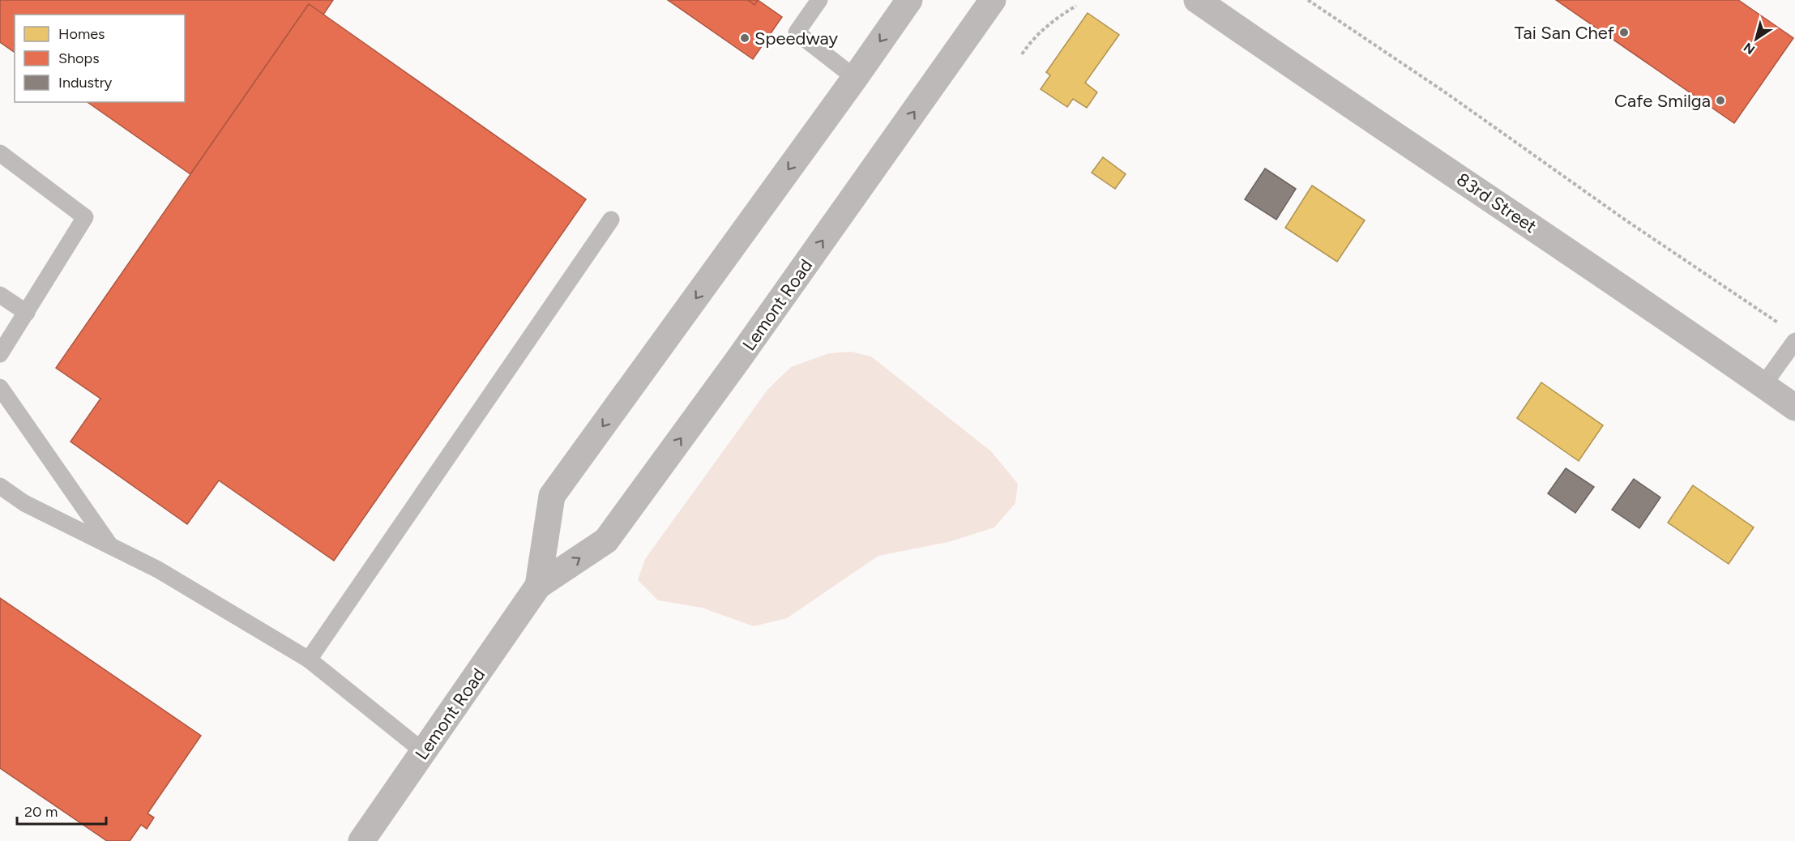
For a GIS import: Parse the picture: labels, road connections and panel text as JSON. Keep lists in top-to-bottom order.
{
  "streets": {
    "main road": ["83rd Street", "Lemont Road"]
  },
  "places": ["Tai San Chef", "Speedway", "Cafe Smilga"],
  "legend": ["Homes", "Shops", "Industry"],
  "scale_bar": "20 m",
  "north": "bottom left"
}
